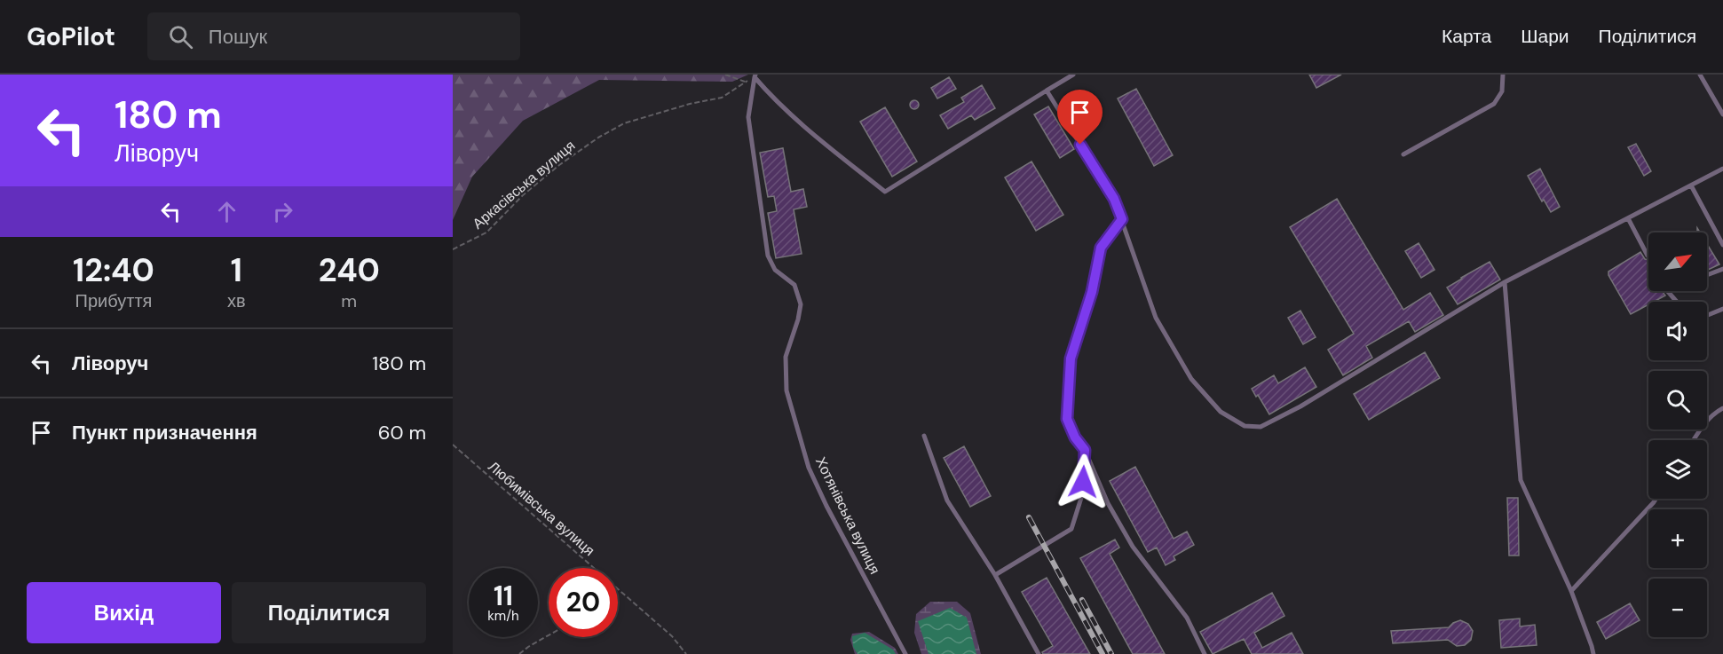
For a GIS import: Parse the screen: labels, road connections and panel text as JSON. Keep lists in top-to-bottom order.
{
  "streets": {
    "lane": ["Хотянівська вулиця"],
    "path": ["Аркасівська вулиця", "Любимівська вулиця"]
  },
  "crossings": [
    ["Аркасівська вулиця", "Хотянівська вулиця"]
  ],
  "north": "top right",
  "page": {
    "header": "GoPilot",
    "search": "Пошук",
    "nav": ["Карта", "Шари", "Поділитися"],
    "turn": ["180 m", "Ліворуч"],
    "map_buttons": ["+", "−"],
    "eta": [
      "12:40",
      "Прибуття",
      "1",
      "хв",
      "240",
      "m"
    ],
    "list": [
      {
        "name": "Ліворуч",
        "value": "180 m"
      },
      {
        "name": "Пункт призначення",
        "value": "60 m"
      }
    ],
    "speed": "11 km/h",
    "limit": "20",
    "buttons": ["Вихід", "Поділитися"]
  }
}
